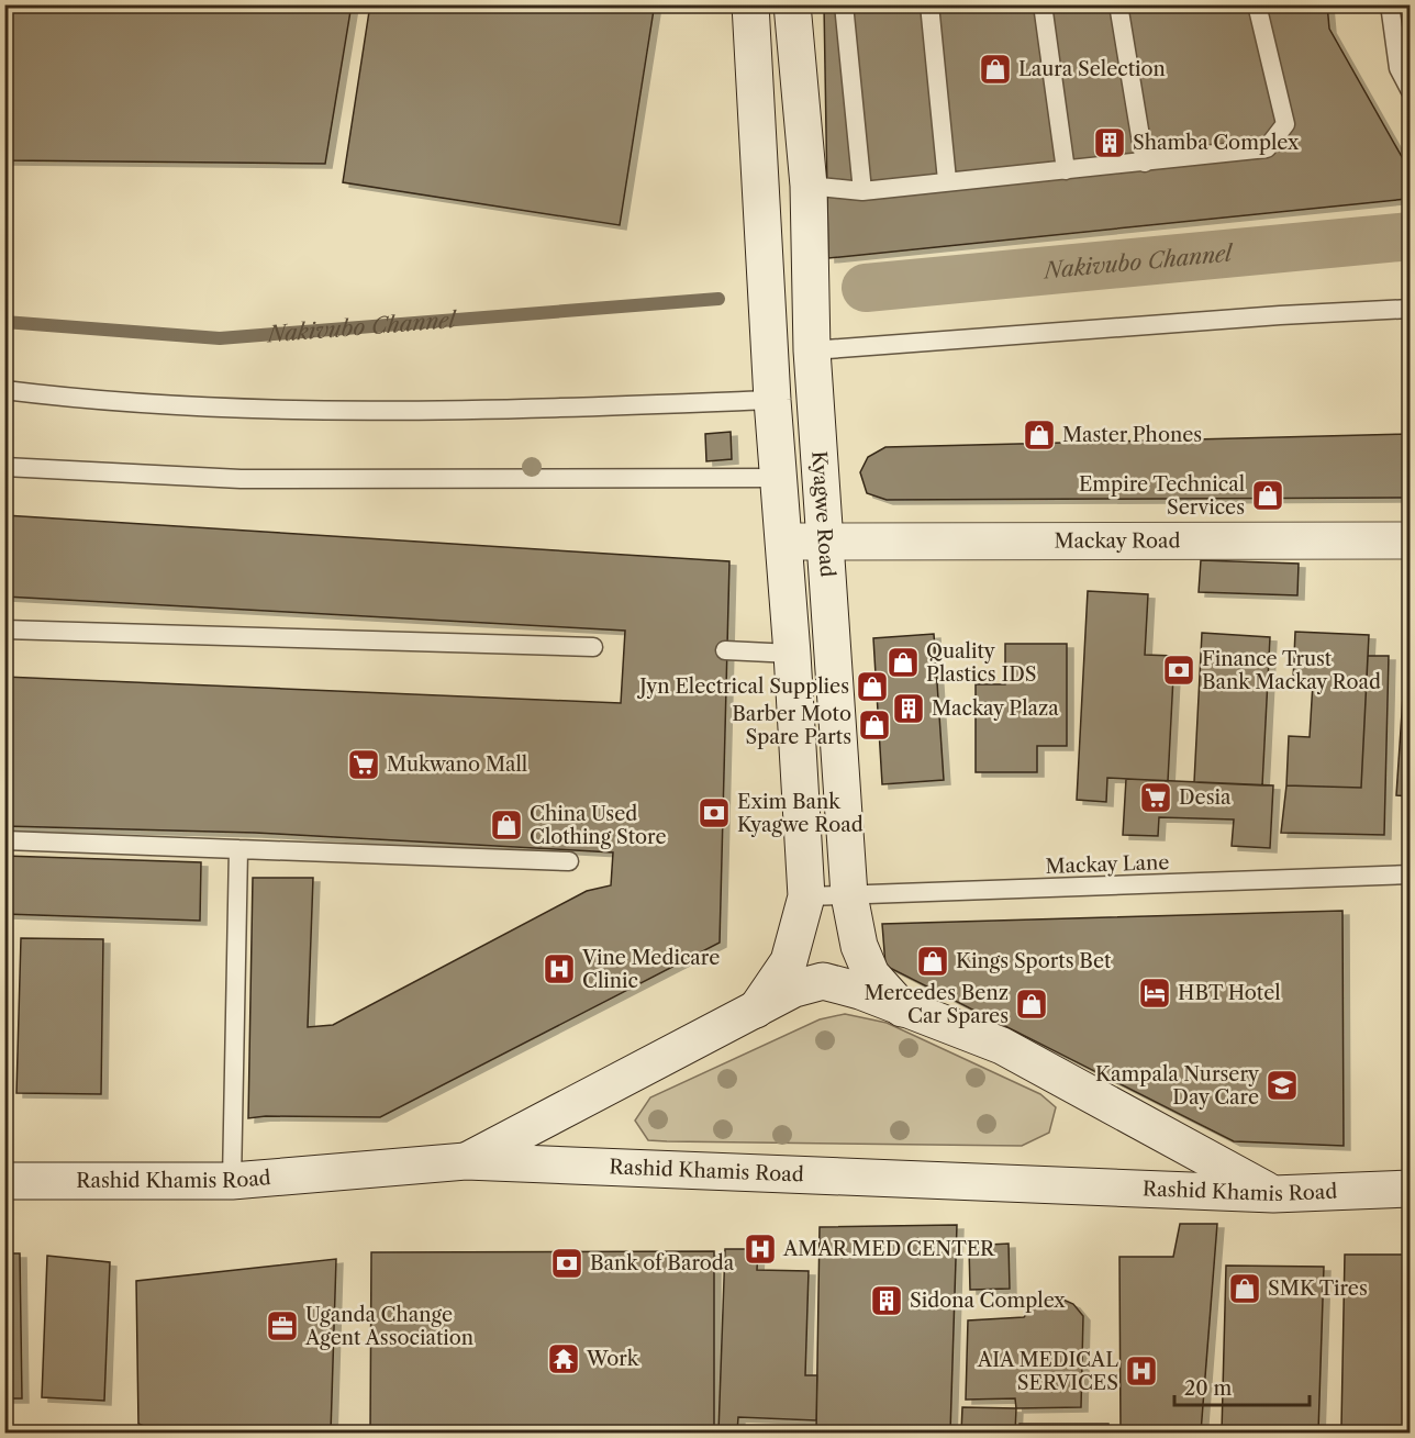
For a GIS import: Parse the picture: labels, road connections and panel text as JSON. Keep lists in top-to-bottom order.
{
  "streets": {
    "street": ["Kyagwe Road", "Mackay Road", "Rashid Khamis Road"],
    "lane": ["Mackay Lane"]
  },
  "crossings": [
    ["Kyagwe Road", "Mackay Road"],
    ["Kyagwe Road", "Mackay Lane"]
  ],
  "water": ["Nakivubo Channel"],
  "places": {
    "shop": [
      "Laura Selection",
      "Master Phones",
      "Empire Technical Services",
      "Quality Plastics IDS",
      "Jyn Electrical Supplies",
      "Barber Moto Spare Parts",
      "China Used Clothing Store",
      "Kings Sports Bet",
      "Mercedes Benz Car Spares",
      "SMK Tires"
    ],
    "building": ["Shamba Complex", "Mackay Plaza", "Sidona Complex"],
    "bank": ["Finance Trust Bank Mackay Road", "Exim Bank Kyagwe Road", "Bank of Baroda"],
    "supermarket": ["Mukwano Mall", "Desia"],
    "hospital": ["Vine Medicare Clinic", "AMAR MED CENTER", "AIA MEDICAL SERVICES"],
    "hotel": ["HBT Hotel"],
    "school or university": ["Kampala Nursery Day Care"],
    "office": ["Uganda Change Agent Association"],
    "temple": ["Work"]
  },
  "scale_bar": "20 m"
}
